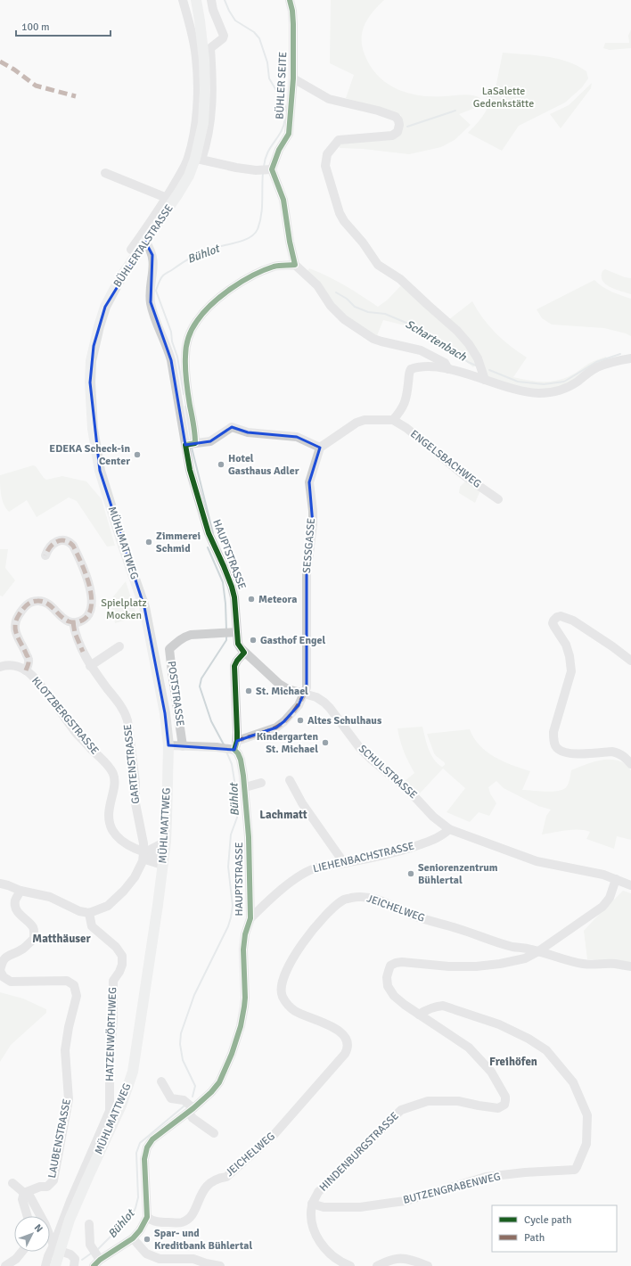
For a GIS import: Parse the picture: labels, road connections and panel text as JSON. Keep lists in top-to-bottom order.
{
  "streets": {
    "main road": ["BÜHLERTALSTRASSE", "MÜHLMATTWEG"],
    "street": [
      "BÜHLER SEITE",
      "ENGELSBACHWEG",
      "SESSGASSE",
      "HAUPTSTRASSE",
      "POSTSTRASSE",
      "KLOTZBERGSTRASSE",
      "GARTENSTRASSE",
      "SCHULSTRASSE",
      "LIEHENBACHSTRASSE",
      "JEICHELWEG",
      "HATZENWÖRTHWEG",
      "LAUBENSTRASSE",
      "HINDENBURGSTRASSE",
      "BUTZENGRABENWEG"
    ]
  },
  "crossings": [
    ["BÜHLERTALSTRASSE", "MÜHLMATTWEG"],
    ["BÜHLERTALSTRASSE", "HAUPTSTRASSE"],
    ["MÜHLMATTWEG", "KLOTZBERGSTRASSE"],
    ["MÜHLMATTWEG", "HATZENWÖRTHWEG"],
    ["SESSGASSE", "SCHULSTRASSE"],
    ["HAUPTSTRASSE", "POSTSTRASSE"],
    ["HAUPTSTRASSE", "SCHULSTRASSE"],
    ["HAUPTSTRASSE", "LIEHENBACHSTRASSE"],
    ["HAUPTSTRASSE", "JEICHELWEG"],
    ["KLOTZBERGSTRASSE", "GARTENSTRASSE"],
    ["SCHULSTRASSE", "LIEHENBACHSTRASSE"],
    ["JEICHELWEG", "HINDENBURGSTRASSE"],
    ["HINDENBURGSTRASSE", "BUTZENGRABENWEG"]
  ],
  "districts": ["Lachmatt", "Matthäuser", "Freihöfen"],
  "water": ["Bühlot", "Schartenbach"],
  "parks": ["LaSalette Gedenkstätte", "Spielplatz Mocken"],
  "places": [
    "EDEKA Scheck-in Center",
    "Hotel Gasthaus Adler",
    "Zimmerei Schmid",
    "Meteora",
    "Gasthof Engel",
    "St. Michael",
    "Altes Schulhaus",
    "Kindergarten St. Michael",
    "Seniorenzentrum Bühlertal",
    "Spar- und Kreditbank Bühlertal"
  ],
  "legend": ["Cycle path", "Path"],
  "scale_bar": "100 m",
  "north": "top right"
}
